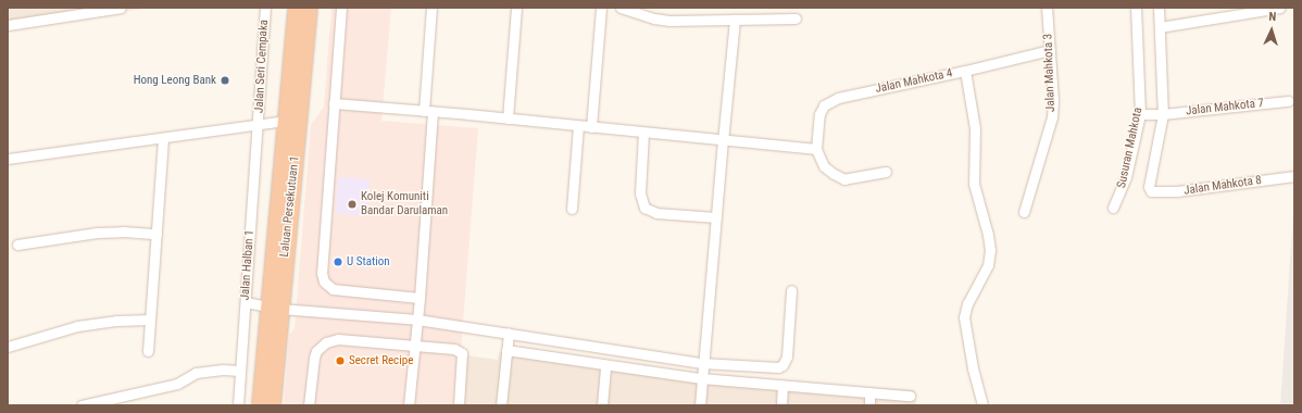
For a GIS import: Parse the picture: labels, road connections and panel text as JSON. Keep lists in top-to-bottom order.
{
  "streets": {
    "highway": ["Laluan Persekutuan 1"],
    "street": [
      "Jalan Seri Cempaka",
      "Jalan Mahkota 3",
      "Jalan Mahkota 4",
      "Jalan Mahkota 7",
      "Susuran Mahkota",
      "Jalan Mahkota 8",
      "Jalan Halban 1"
    ]
  },
  "crossings": [
    ["Jalan Seri Cempaka", "Jalan Halban 1"],
    ["Jalan Mahkota 3", "Jalan Mahkota 4"],
    ["Jalan Mahkota 7", "Susuran Mahkota"],
    ["Jalan Mahkota 7", "Jalan Mahkota 8"]
  ],
  "places": [
    "Hong Leong Bank",
    "Kolej Komuniti Bandar Darulaman",
    "U Station",
    "Secret Recipe"
  ],
  "north": "top"
}
